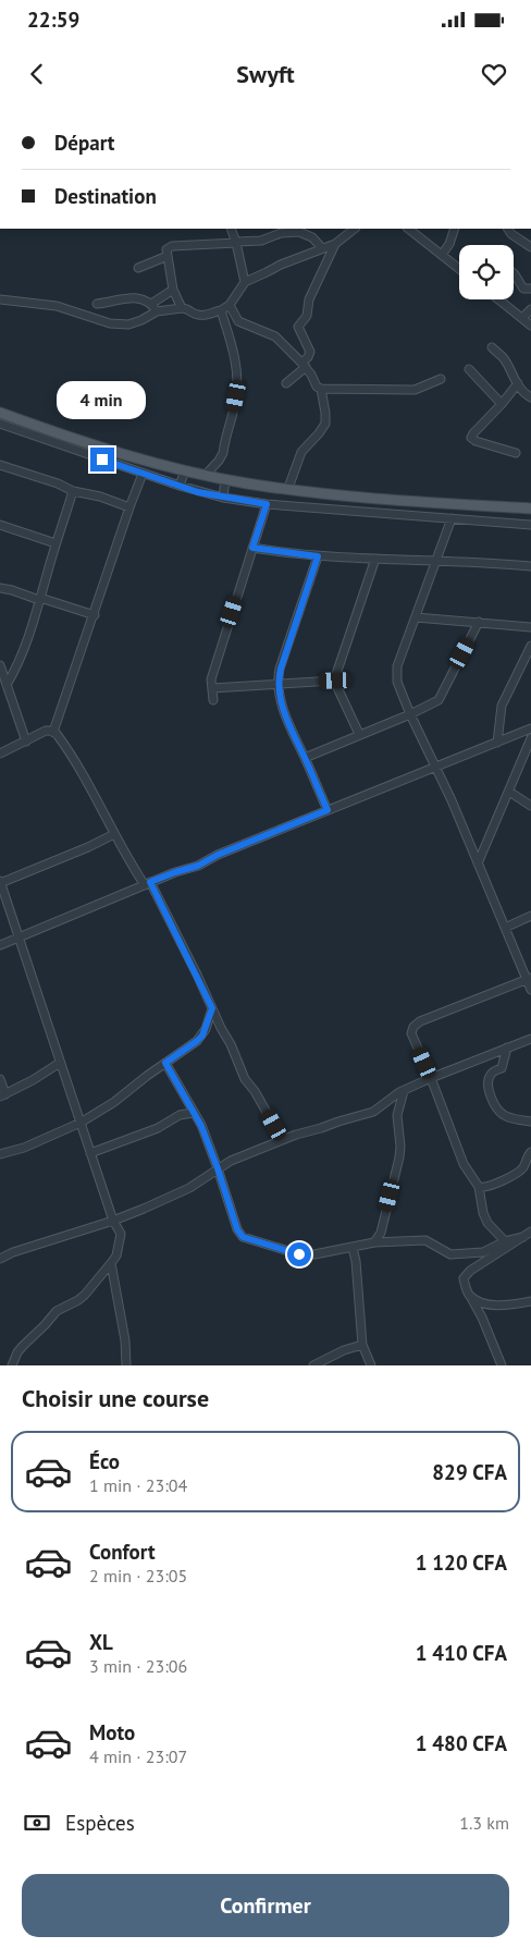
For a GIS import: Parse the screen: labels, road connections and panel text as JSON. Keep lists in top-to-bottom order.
{
  "page": {
    "status": "22:59",
    "header": "Swyft",
    "banner": ["Départ", "Destination"],
    "bubble": "4 min",
    "heading": "Choisir une course",
    "list": [
      {
        "name": "Éco",
        "note": "1 min · 23:04",
        "value": "829 CFA"
      },
      {
        "name": "Confort",
        "note": "2 min · 23:05",
        "value": "1 120 CFA"
      },
      {
        "name": "XL",
        "note": "3 min · 23:06",
        "value": "1 410 CFA"
      },
      {
        "name": "Moto",
        "note": "4 min · 23:07",
        "value": "1 480 CFA"
      }
    ],
    "pay": ["Espèces", "1.3 km"],
    "buttons": "Confirmer"
  }
}
